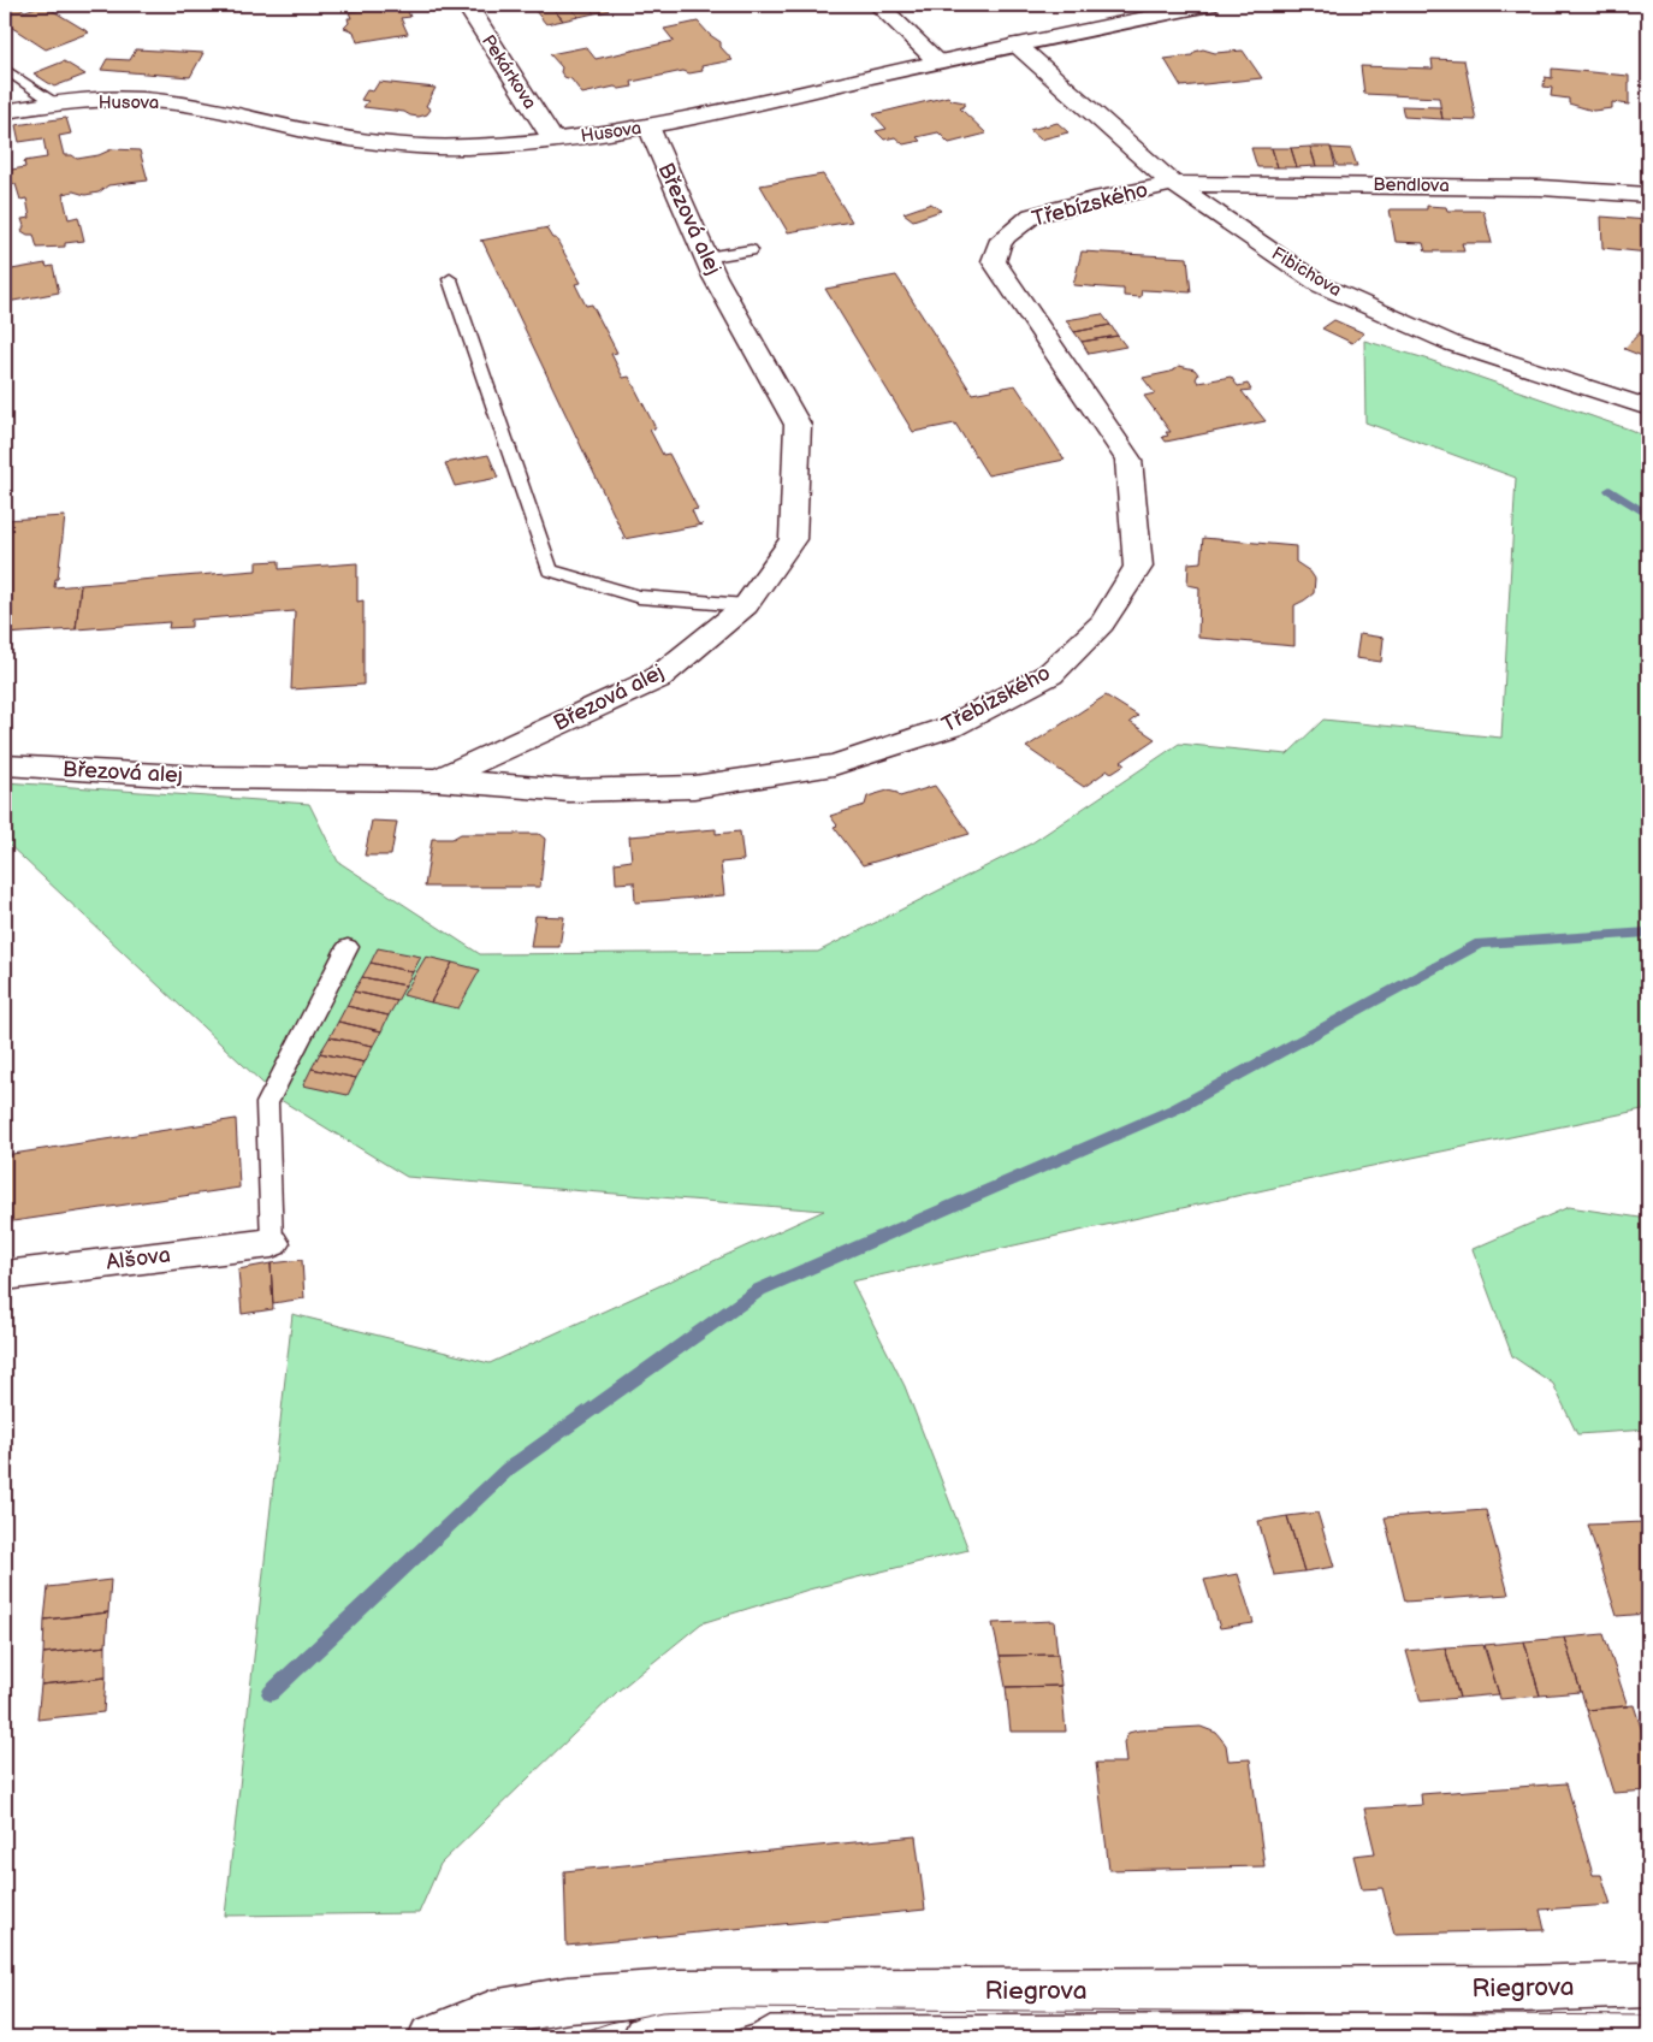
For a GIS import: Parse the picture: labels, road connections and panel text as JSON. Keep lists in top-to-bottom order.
{
  "streets": {
    "street": [
      "Pekárkova",
      "Husova",
      "Bendlova",
      "Třebízského",
      "Březová alej",
      "Fibichova",
      "Alšova",
      "Riegrova"
    ]
  },
  "crossings": [
    ["Pekárkova", "Husova"],
    ["Husova", "Březová alej"],
    ["Husova", "Fibichova"],
    ["Bendlova", "Třebízského"],
    ["Bendlova", "Fibichova"],
    ["Třebízského", "Březová alej"],
    ["Třebízského", "Fibichova"]
  ]
}
